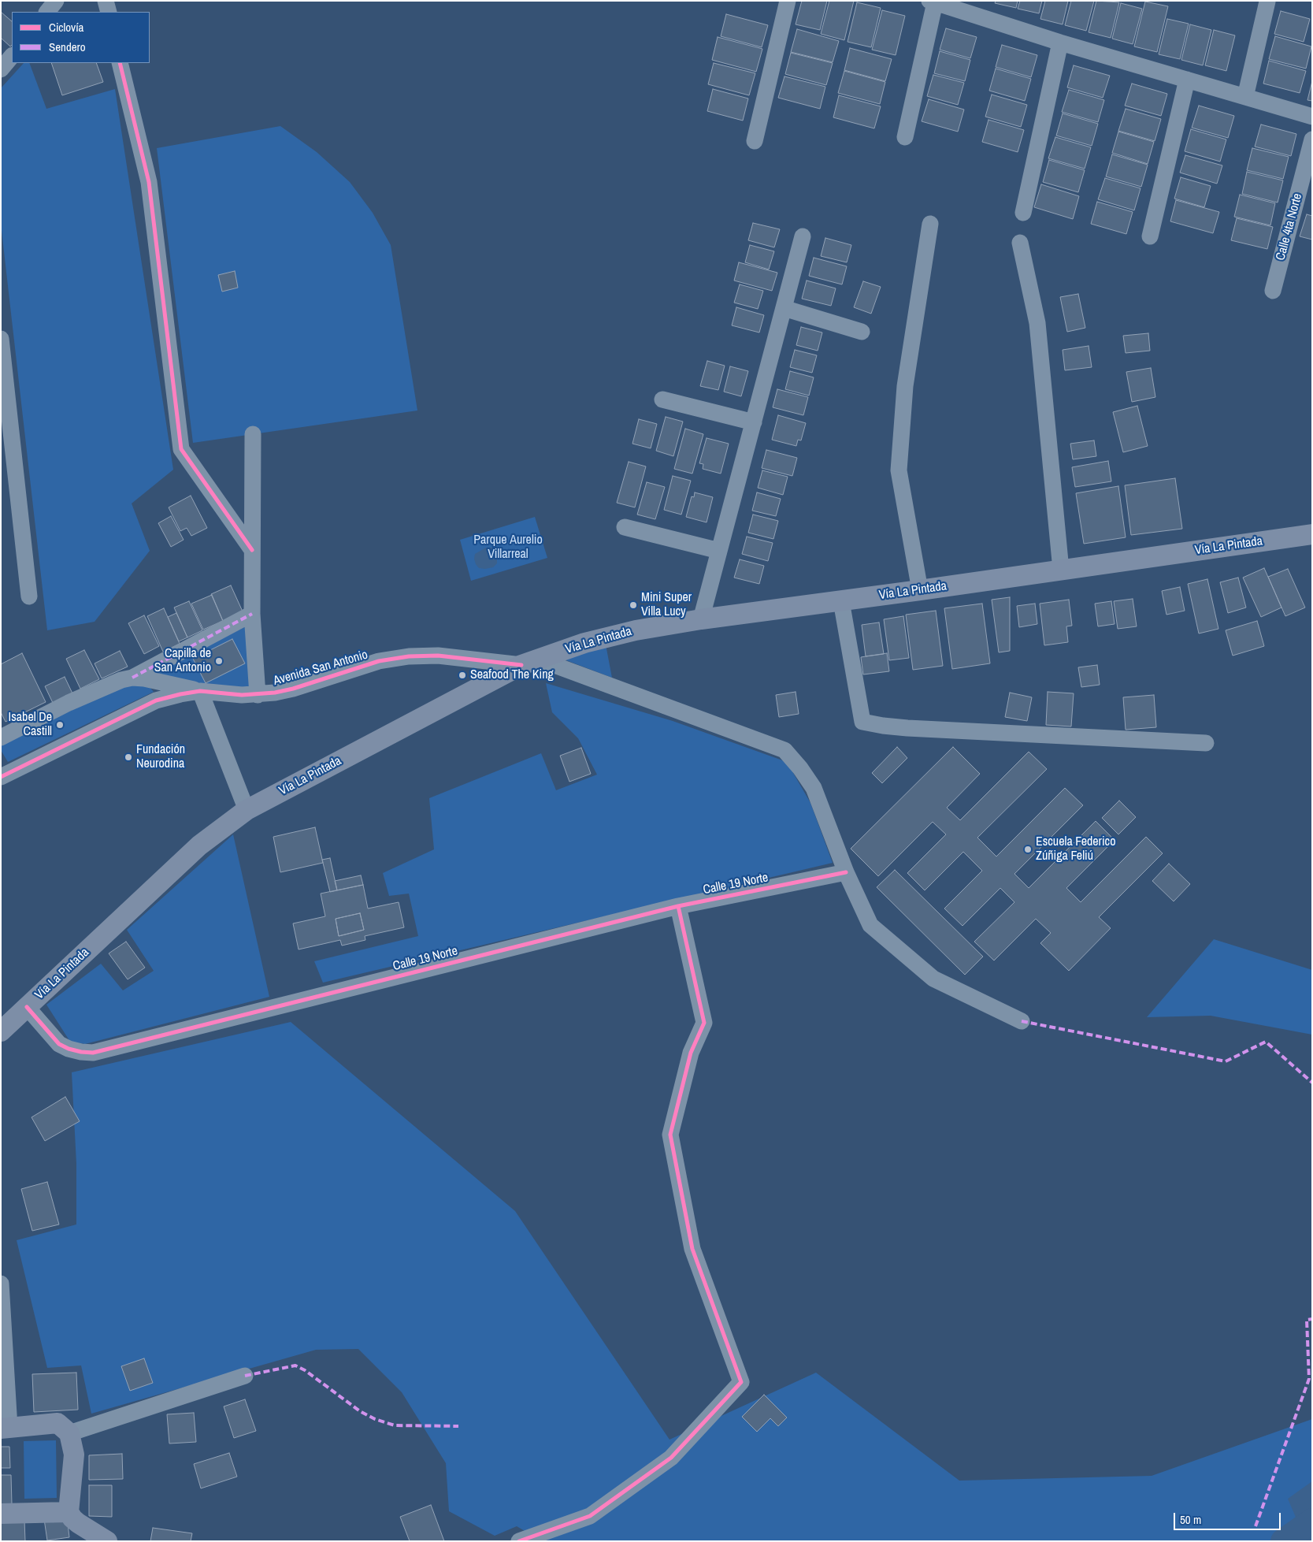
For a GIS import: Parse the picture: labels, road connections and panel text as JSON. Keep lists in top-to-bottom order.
{
  "streets": {
    "main road": ["Vía La Pintada"],
    "street": ["Calle 4ta Norte", "Avenida San Antonio", "Calle 19 Norte"]
  },
  "crossings": [
    ["Vía La Pintada", "Avenida San Antonio"],
    ["Vía La Pintada", "Calle 19 Norte"],
    ["Avenida San Antonio", "Calle 19 Norte"]
  ],
  "parks": ["Parque Aurelio Villarreal"],
  "places": [
    "Mini Super Villa Lucy",
    "Capilla de San Antonio",
    "Seafood The King",
    "Isabel De Castill",
    "Fundación Neurodina",
    "Escuela Federico Zúñiga Feliú"
  ],
  "legend": ["Ciclovía", "Sendero"],
  "scale_bar": "50 m"
}
